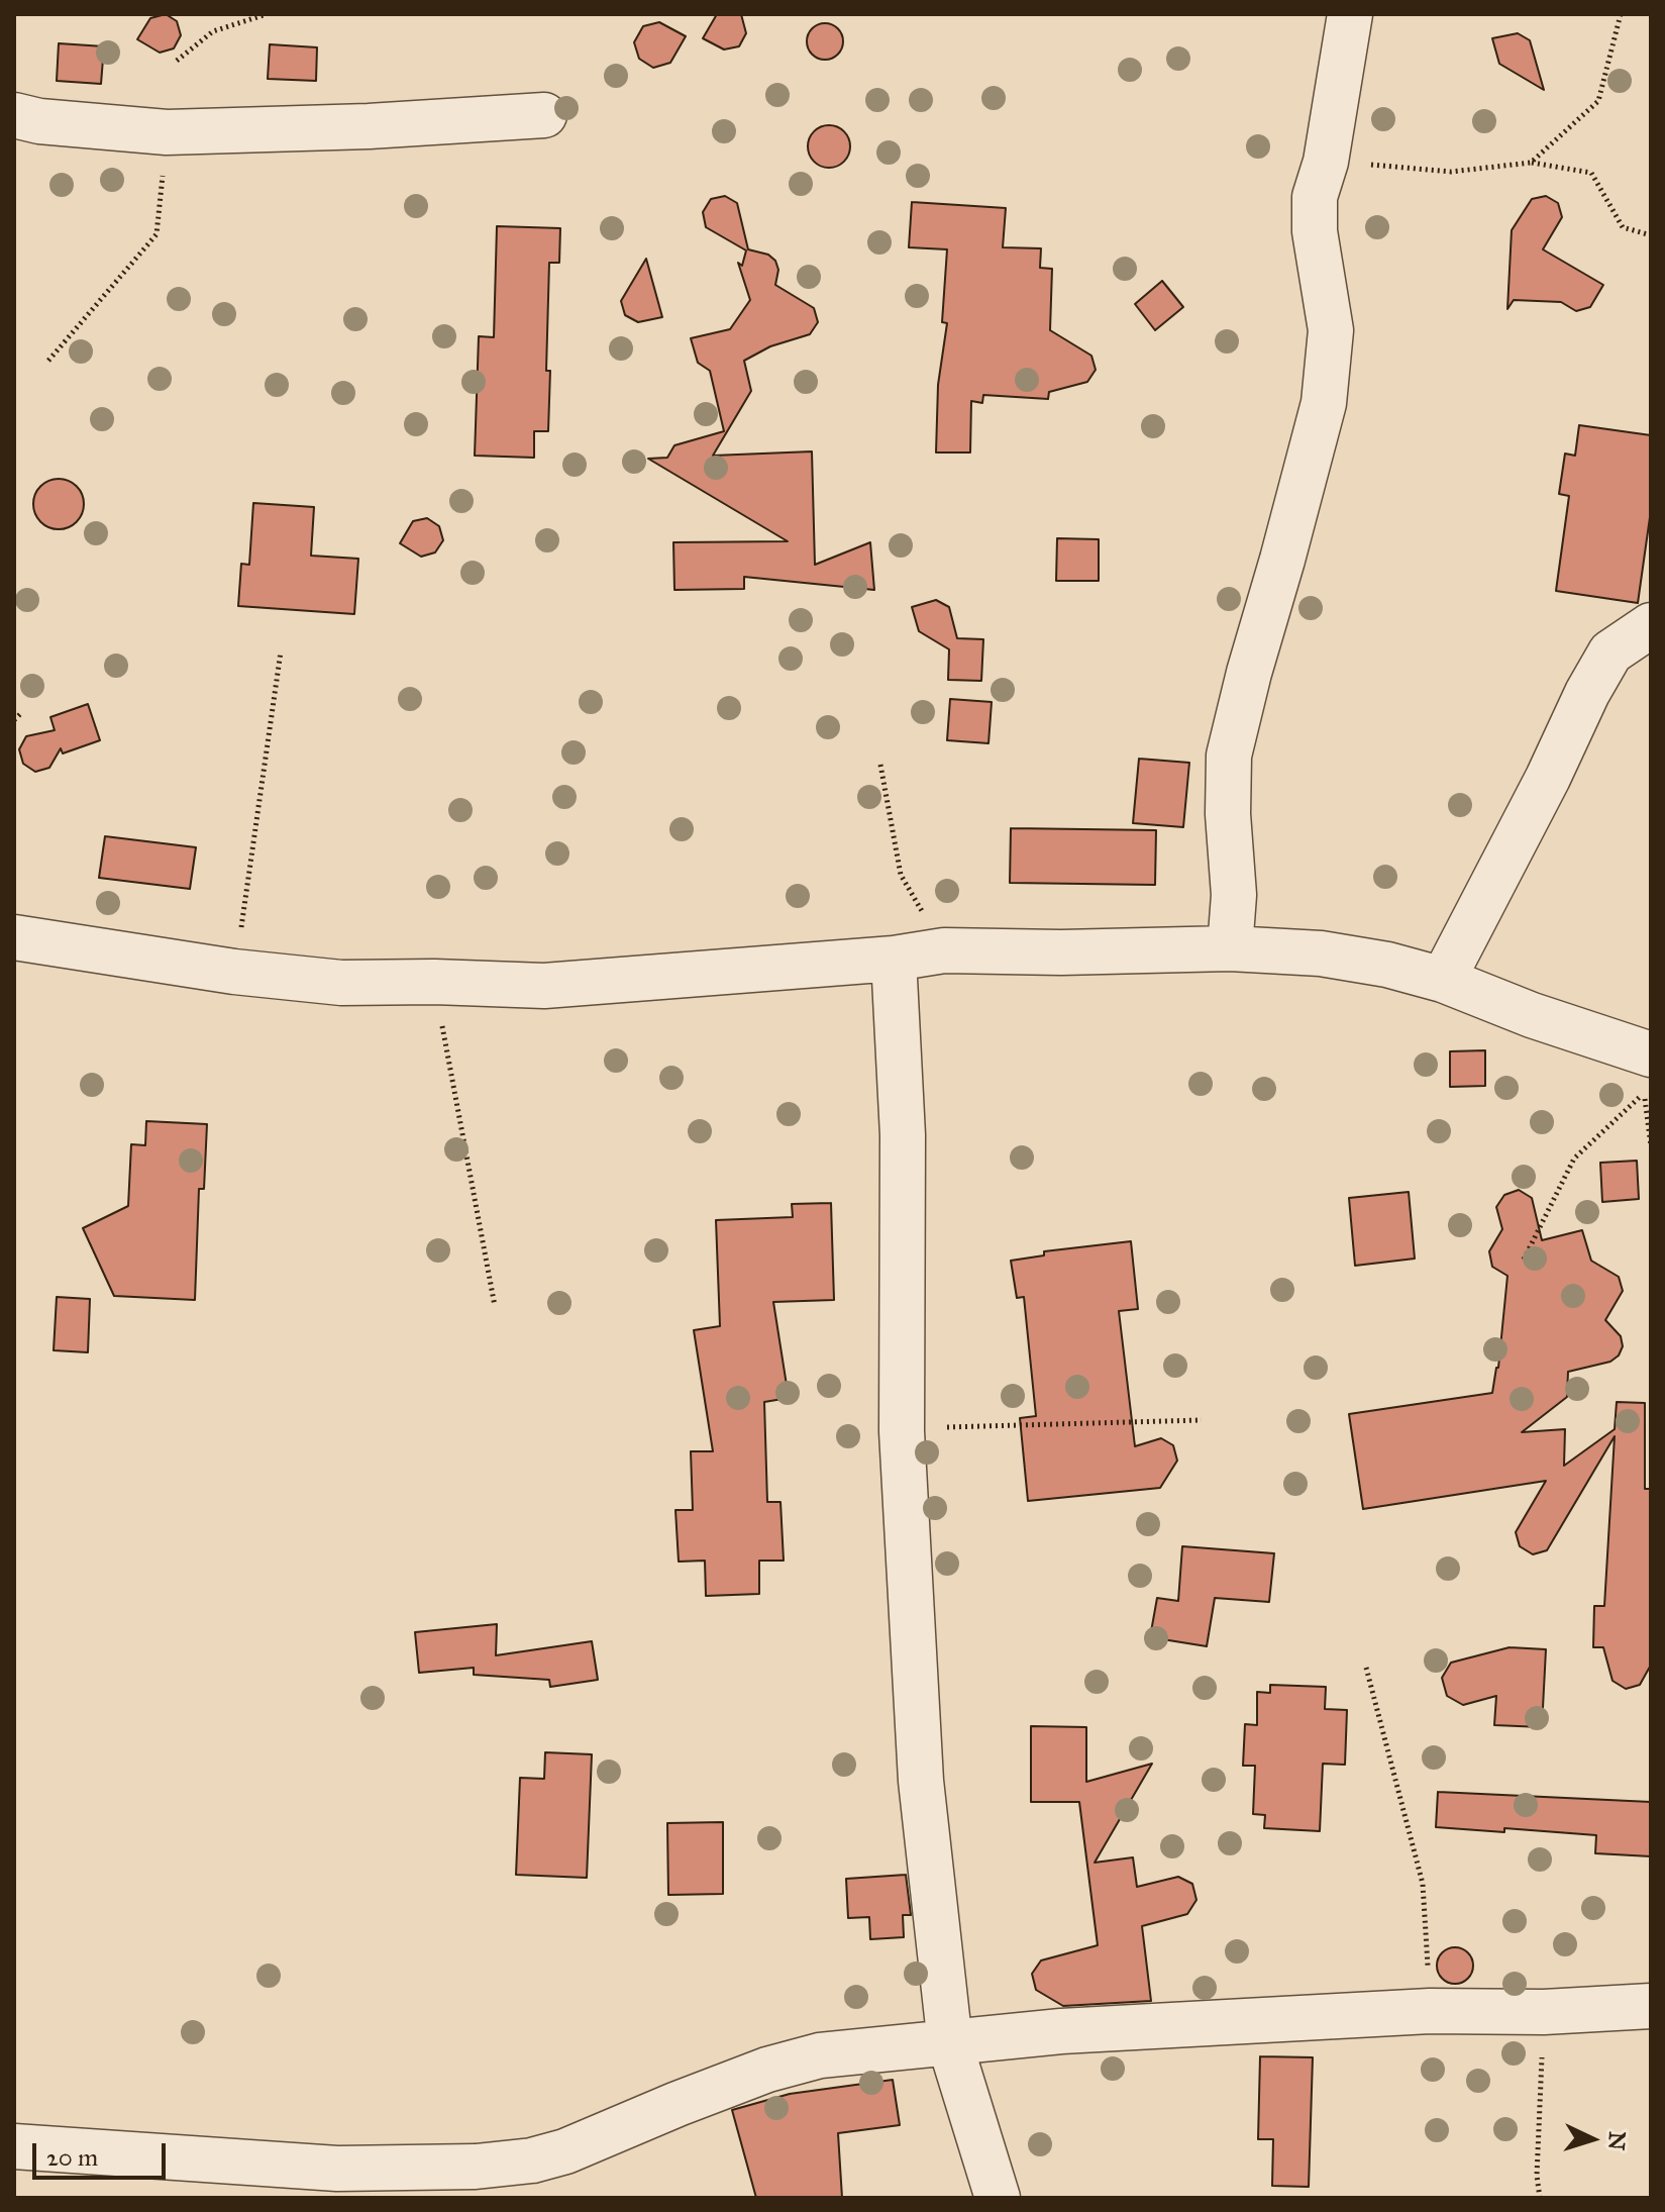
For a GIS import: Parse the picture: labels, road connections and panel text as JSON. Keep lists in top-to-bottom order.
{
  "scale_bar": "20 m",
  "north": "right"
}
